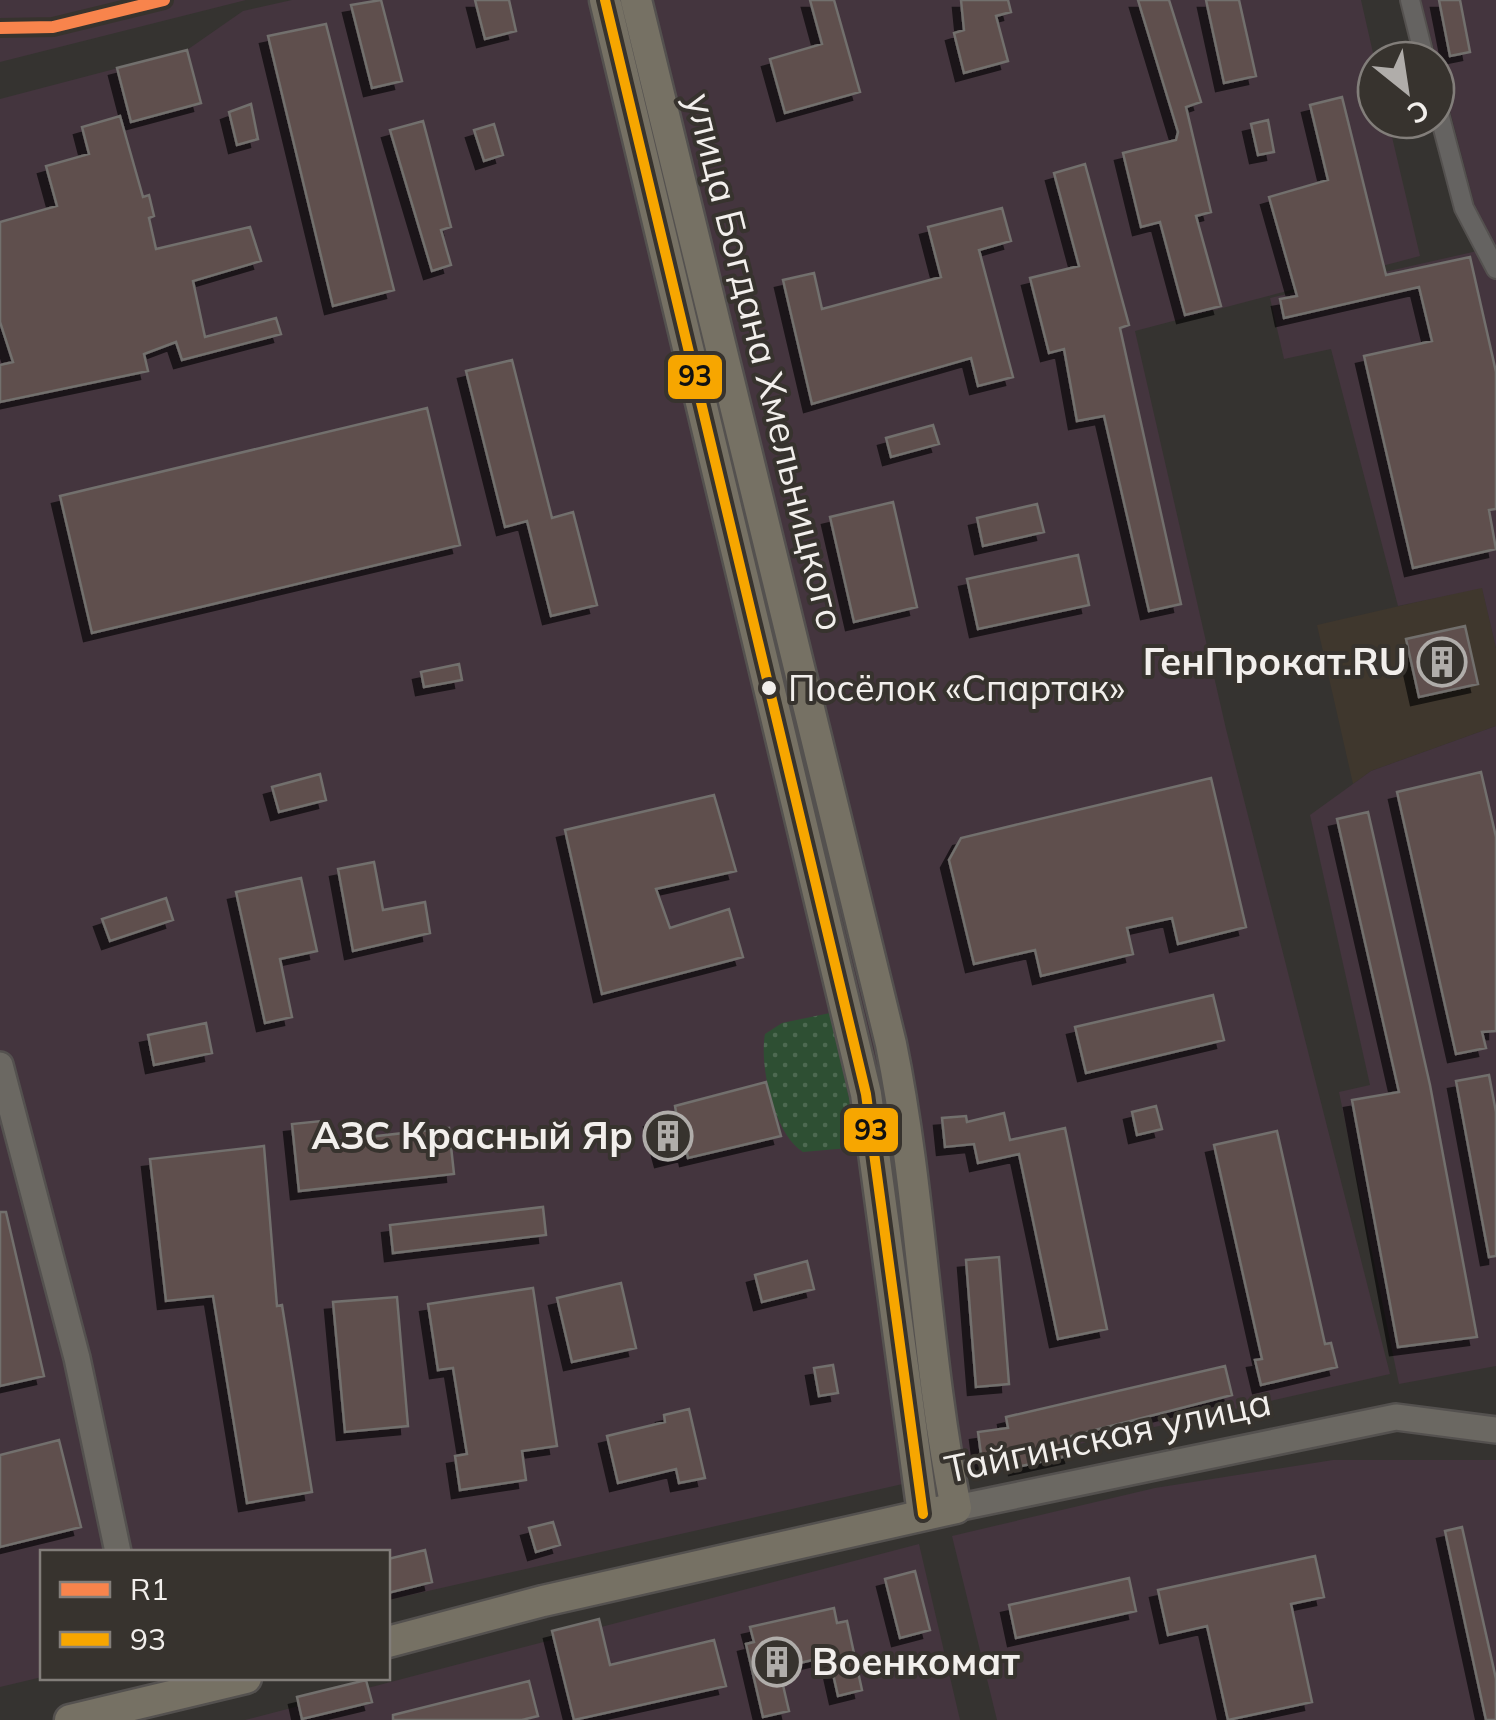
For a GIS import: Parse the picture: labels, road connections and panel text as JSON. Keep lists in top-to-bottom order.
{
  "streets": {
    "highway": ["улица Богдана Хмельницкого", "Тайгинская улица"]
  },
  "crossings": [
    ["улица Богдана Хмельницкого", "Тайгинская улица"]
  ],
  "places": {
    "building": ["ГенПрокат.RU", "АЗС Красный Яр", "Военкомат"],
    "other": ["Посёлок «Спартак»"]
  },
  "lines": ["transit line R1", "transit line 93"],
  "legend": ["R1", "93"],
  "north": "bottom right"
}
